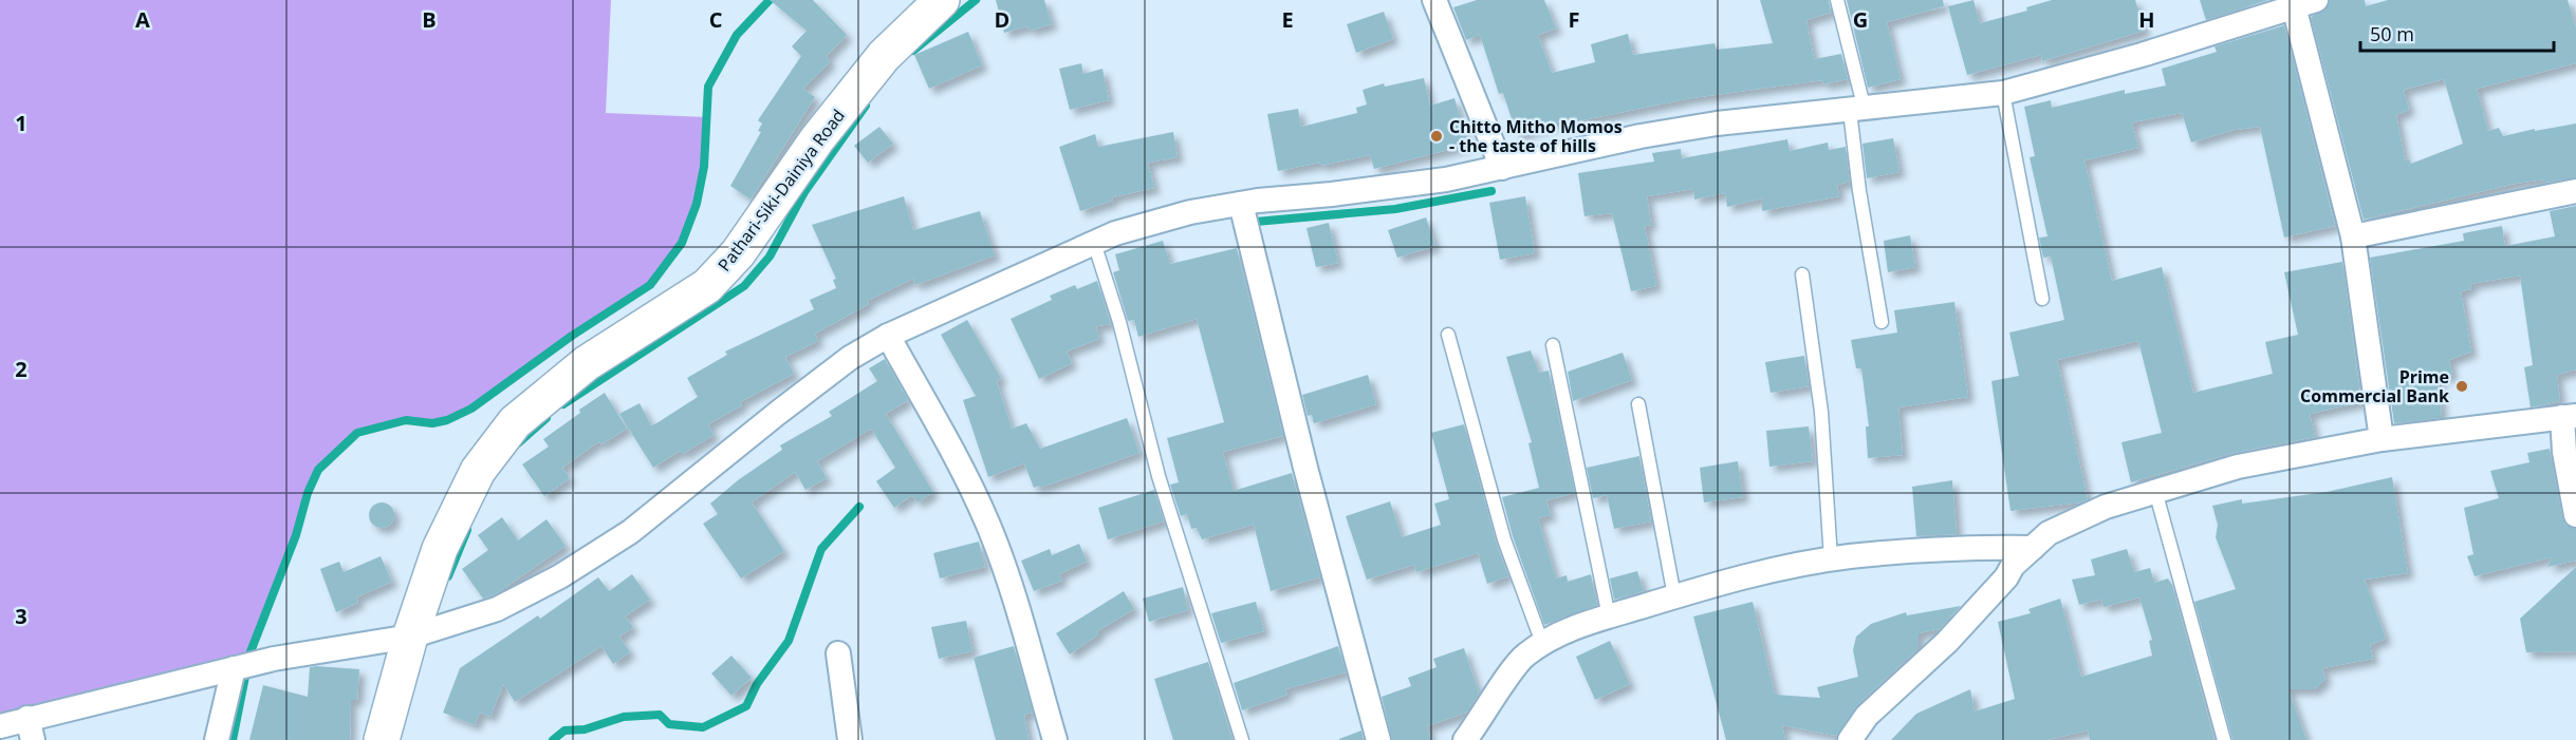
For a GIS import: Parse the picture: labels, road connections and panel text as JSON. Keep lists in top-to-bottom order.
{
  "streets": {
    "main road": ["Pathari-Siki-Dainiya Road"]
  },
  "places": ["Chitto Mitho Momos - the taste of hills", "Prime Commercial Bank"],
  "scale_bar": "50 m",
  "grid": {
    "columns": [
      "A",
      "B",
      "C",
      "D",
      "E",
      "F",
      "G",
      "H"
    ],
    "rows": ["1", "2", "3"]
  }
}
